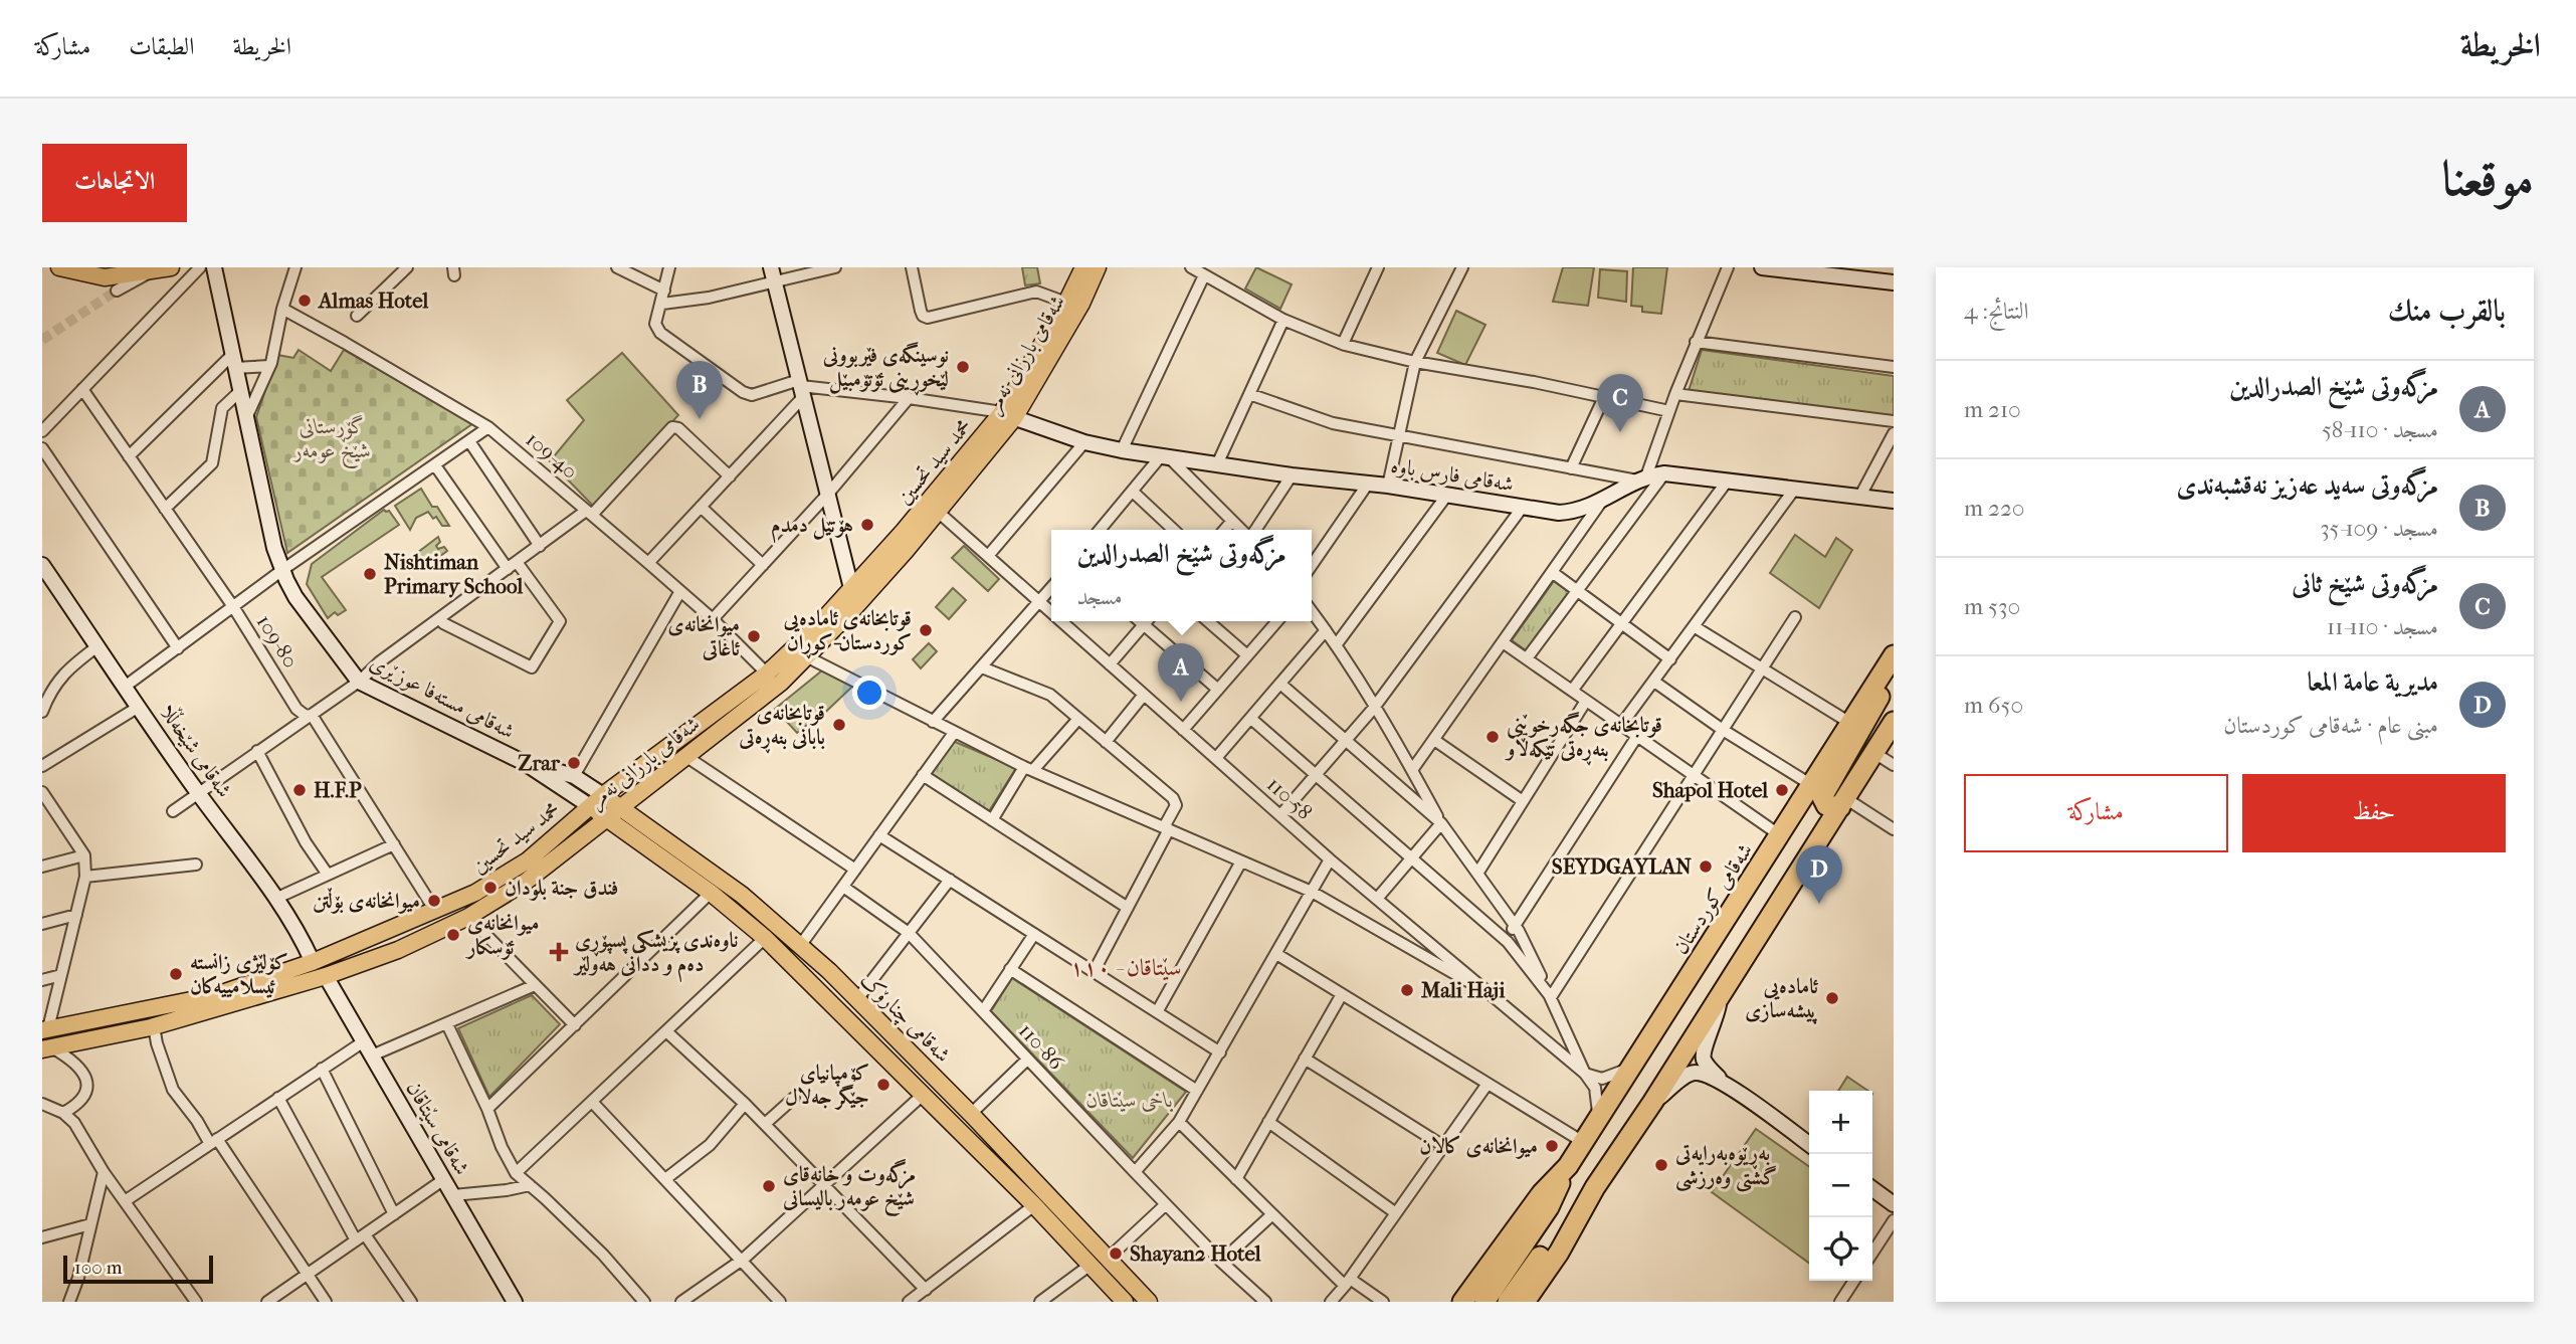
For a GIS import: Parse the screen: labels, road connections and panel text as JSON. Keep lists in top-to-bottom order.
{
  "streets": {
    "highway": ["شەقامی کوردستان"],
    "main road": [
      "شەقامی بارزانی نەمر",
      "محمد سید تحسین",
      "شەقامی فارس باوە",
      "شەقامی مستەفا عوزێری",
      "شەقامی شێخەڵڵا",
      "شەقامی چنارۆک",
      "شەقامی سێتاقان"
    ],
    "street": [
      "109-40",
      "109-80",
      "110-58",
      "110-86"
    ]
  },
  "crossings": [
    ["شەقامی بارزانی نەمر", "محمد سید تحسین"],
    ["شەقامی بارزانی نەمر", "شەقامی فارس باوە"],
    ["شەقامی بارزانی نەمر", "110-58"],
    ["شەقامی بارزانی نەمر", "شەقامی چنارۆک"],
    ["شەقامی بارزانی نەمر", "شەقامی سێتاقان"],
    ["109-40", "محمد سید تحسین"],
    ["محمد سید تحسین", "شەقامی فارس باوە"],
    ["محمد سید تحسین", "109-80"],
    ["محمد سید تحسین", "شەقامی مستەفا عوزێری"],
    ["محمد سید تحسین", "شەقامی شێخەڵڵا"],
    ["محمد سید تحسین", "شەقامی چنارۆک"],
    ["شەقامی مستەفا عوزێری", "شەقامی چنارۆک"],
    ["110-58", "شەقامی کوردستان"]
  ],
  "districts": ["سێتاقان - ١١٠"],
  "parks": ["گۆڕستانی شێخ عومەر", "باخی سێتاقان"],
  "places": {
    "other": [
      "Almas Hotel",
      "نوسینگەی فێربوونی لێخوڕینی ئۆتۆمبێل",
      "هۆتێل دمدم",
      "Nishtiman Primary School",
      "قوتابخانەی ئامادەیی کوردستان-کوڕان",
      "میوانخانەی ئاغاتی",
      "قوتابخانەی بابانی بنەڕەتی",
      "قوتابخانەی جگەرخوێنی بنەڕەتی تێکەڵاو",
      "Zrar",
      "H.F.P",
      "Shapol Hotel",
      "SEYDGAYLAN",
      "فندق جنة بلودان",
      "میوانخانەی بۆڵتن",
      "میوانخانەی ئۆسکار",
      "کۆلێژی زانستە ئیسلامییەکان",
      "Mali Haji",
      "ئامادەیی پیشەسازی",
      "کۆمپانیای جێگر جەلال",
      "میوانخانەی کالان",
      "بەڕێوەبەرایەتی گشتی وەرزشی",
      "مزگەوت و خانەقای شێخ عومەر بالیسانی",
      "Shayan2 Hotel"
    ],
    "health": ["ناوەندی پزیشکی پسپۆڕی دەم و ددانی هەولێر"]
  },
  "scale_bar": "100 m",
  "page": {
    "header": "الخريطة",
    "nav": ["الخريطة", "الطبقات", "مشاركة"],
    "title": "موقعنا",
    "buttons": [
      "الاتجاهات",
      ["حفظ", "مشاركة"]
    ],
    "heading": ["بالقرب منك", "النتائج: 4"],
    "list": [
      {
        "mark": "A",
        "name": "مزگەوتی شێخ الصدرالدين",
        "note": "مسجد · 110-58",
        "value": "210 m"
      },
      {
        "mark": "B",
        "name": "مزگەوتی سەید عەزیز نەقشبەندی",
        "note": "مسجد · 109-35",
        "value": "220 m"
      },
      {
        "mark": "C",
        "name": "مزگەوتی شێخ ثانی",
        "note": "مسجد · 110-11",
        "value": "530 m"
      },
      {
        "mark": "D",
        "name": "مدیریة عامة المعا",
        "note": "مبنى عام · شەقامی کوردستان",
        "value": "650 m"
      }
    ],
    "pins": [
      "B",
      "C",
      "A",
      "D"
    ],
    "popup": ["مزگەوتی شێخ الصدرالدين", "مسجد"],
    "map_buttons": ["+", "−"],
    "scale": "100 m"
  }
}
